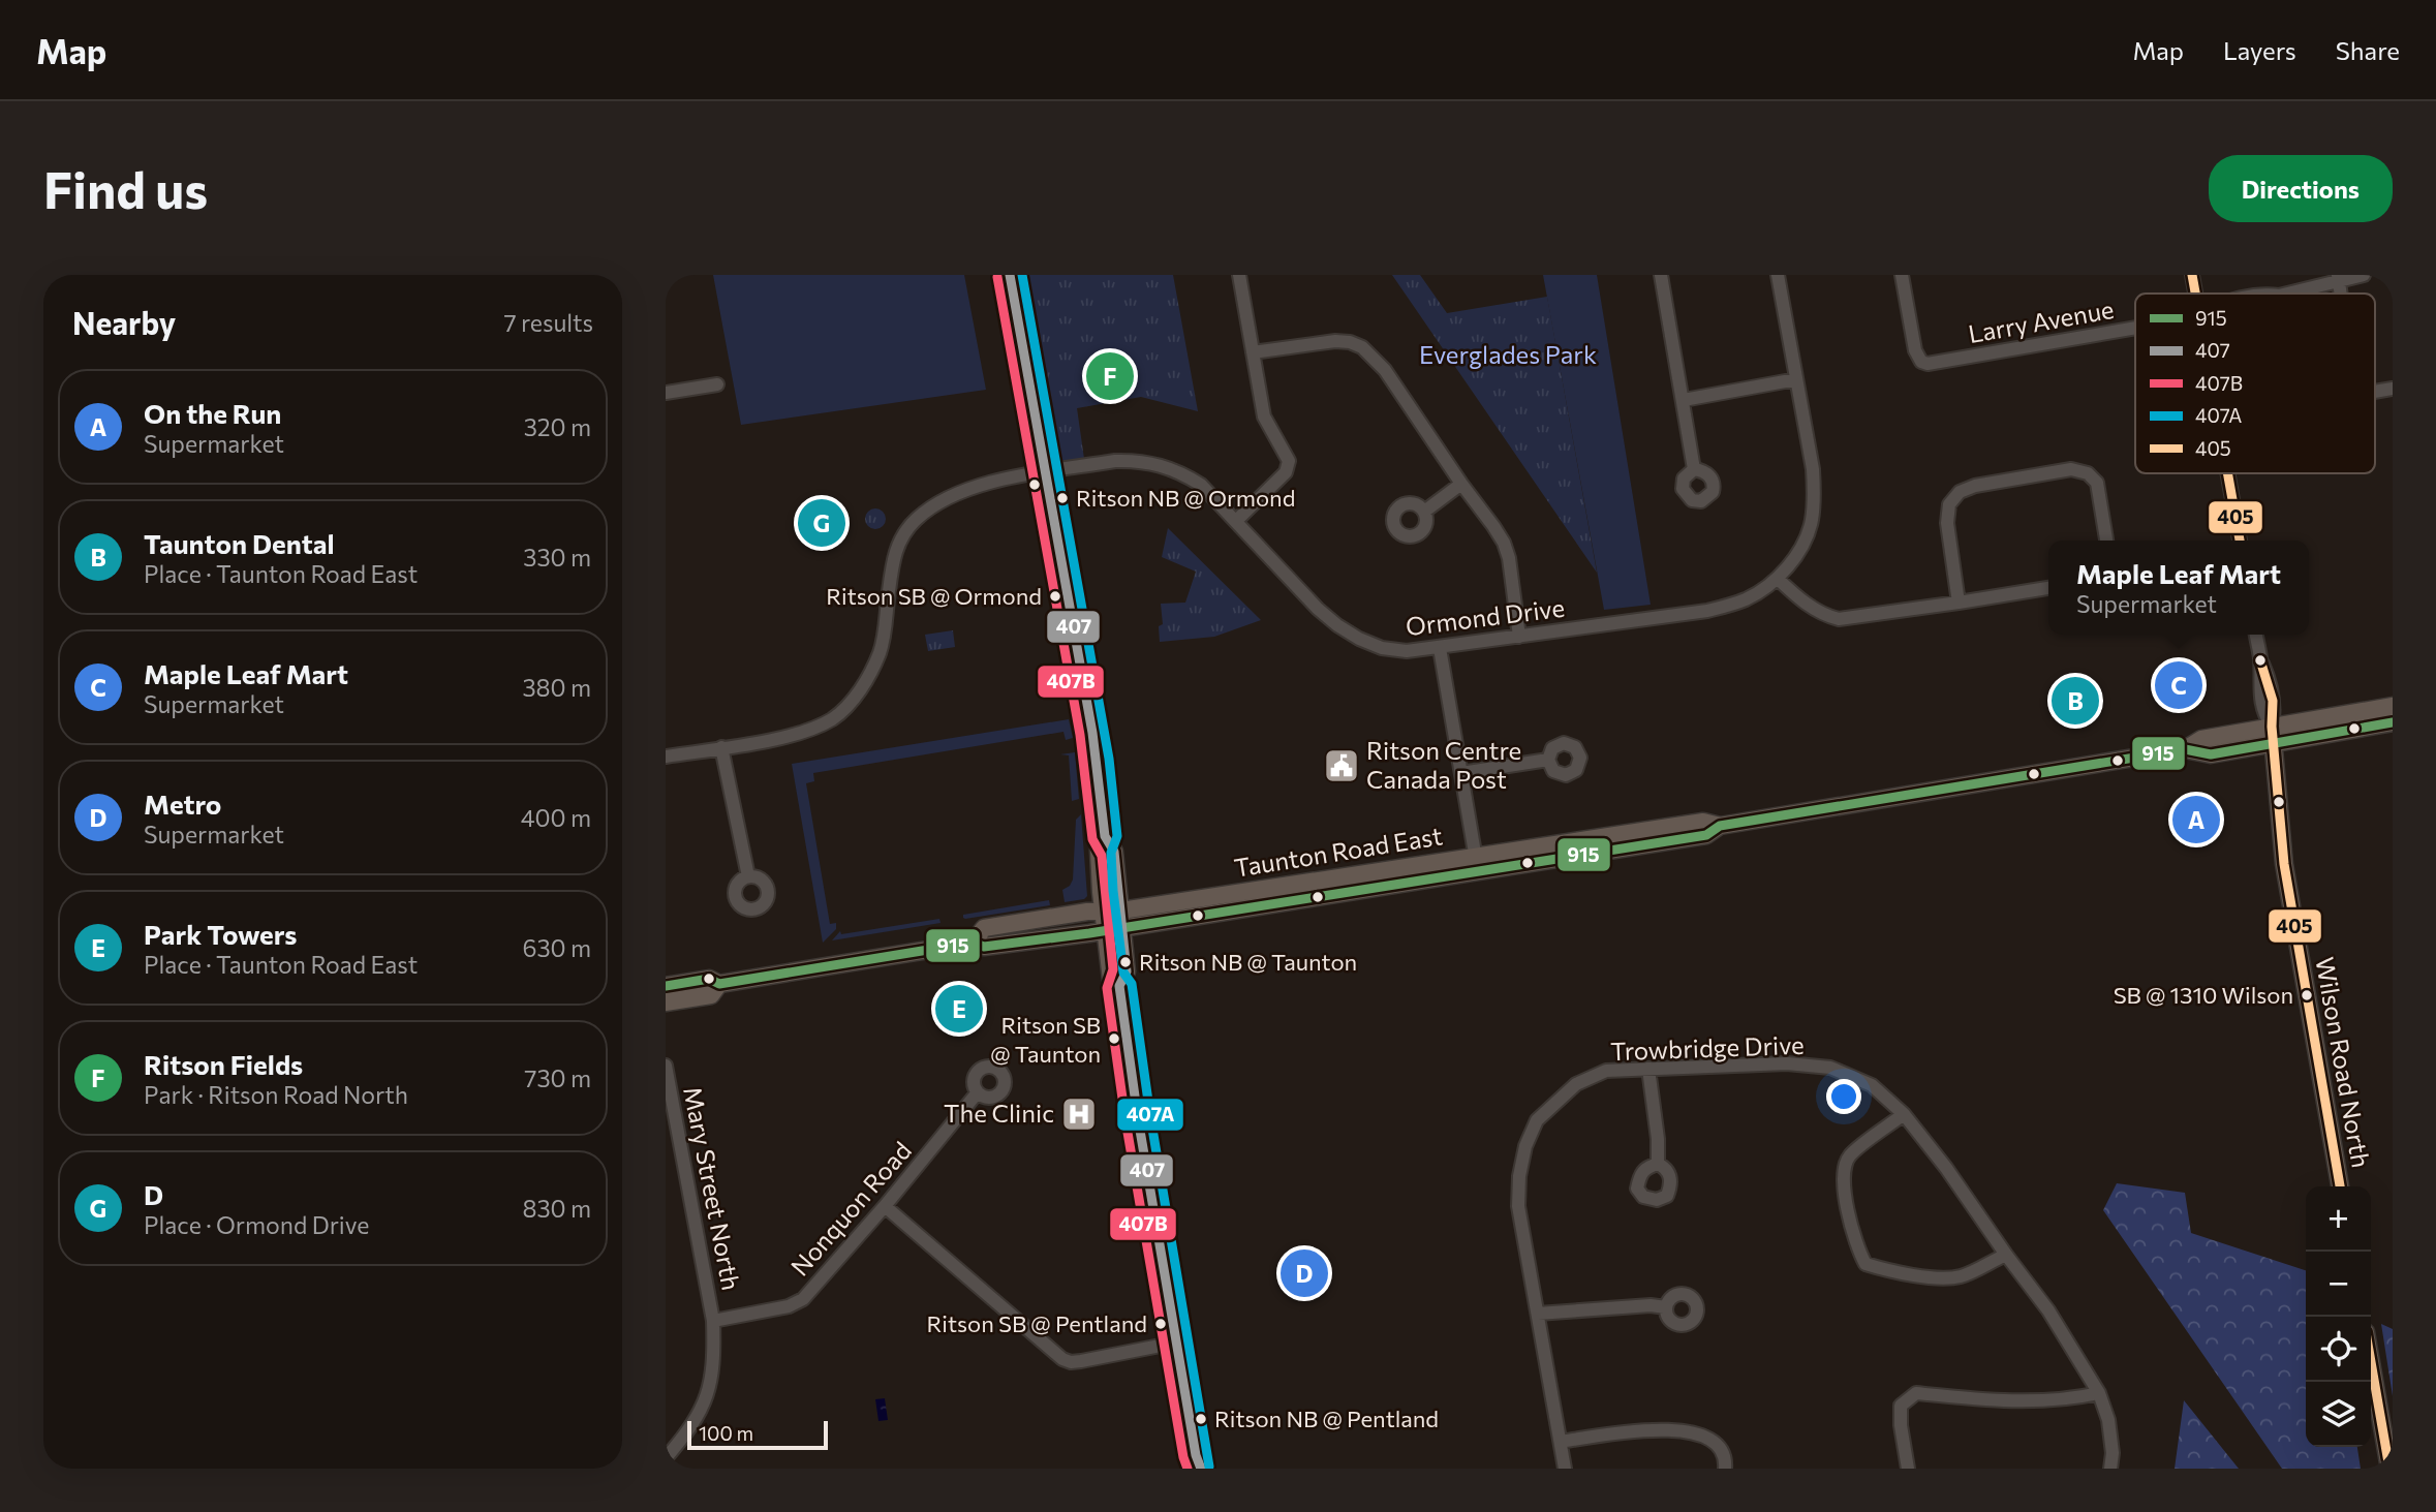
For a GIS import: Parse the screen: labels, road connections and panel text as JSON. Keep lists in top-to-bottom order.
{
  "streets": {
    "main road": ["Taunton Road East", "Wilson Road North"],
    "street": [
      "Larry Avenue",
      "Ormond Drive",
      "Trowbridge Drive",
      "Mary Street North",
      "Nonquon Road"
    ]
  },
  "crossings": [
    ["Taunton Road East", "Wilson Road North"],
    ["Mary Street North", "Nonquon Road"]
  ],
  "parks": ["Everglades Park"],
  "places": {
    "other": [
      "Ritson NB @ Ormond",
      "Ritson SB @ Ormond",
      "Ritson NB @ Taunton",
      "SB @ 1310 Wilson",
      "Ritson SB @ Taunton",
      "Ritson SB @ Pentland",
      "Ritson NB @ Pentland"
    ],
    "public building": ["Ritson Centre Canada Post"],
    "hospital": ["The Clinic"]
  },
  "lines": [
    "transit line 407",
    "transit line 407A",
    "transit line 405",
    "transit line 407B",
    "transit line 915"
  ],
  "legend": [
    "915",
    "407",
    "407B",
    "407A",
    "405"
  ],
  "scale_bar": "100 m",
  "page": {
    "header": "Map",
    "nav": ["Map", "Layers", "Share"],
    "buttons": "Directions",
    "title": "Find us",
    "heading": ["Nearby", "7 results"],
    "pins": [
      "F",
      "G",
      "C",
      "B",
      "A",
      "E",
      "D"
    ],
    "list": [
      {
        "mark": "A",
        "name": "On the Run",
        "note": "Supermarket",
        "value": "320 m"
      },
      {
        "mark": "B",
        "name": "Taunton Dental",
        "note": "Place · Taunton Road East",
        "value": "330 m"
      },
      {
        "mark": "C",
        "name": "Maple Leaf Mart",
        "note": "Supermarket",
        "value": "380 m"
      },
      {
        "mark": "D",
        "name": "Metro",
        "note": "Supermarket",
        "value": "400 m"
      },
      {
        "mark": "E",
        "name": "Park Towers",
        "note": "Place · Taunton Road East",
        "value": "630 m"
      },
      {
        "mark": "F",
        "name": "Ritson Fields",
        "note": "Park · Ritson Road North",
        "value": "730 m"
      },
      {
        "mark": "G",
        "name": "D",
        "note": "Place · Ormond Drive",
        "value": "830 m"
      }
    ],
    "popup": ["Maple Leaf Mart", "Supermarket"],
    "map_buttons": ["+", "−"],
    "scale": "100 m"
  }
}
